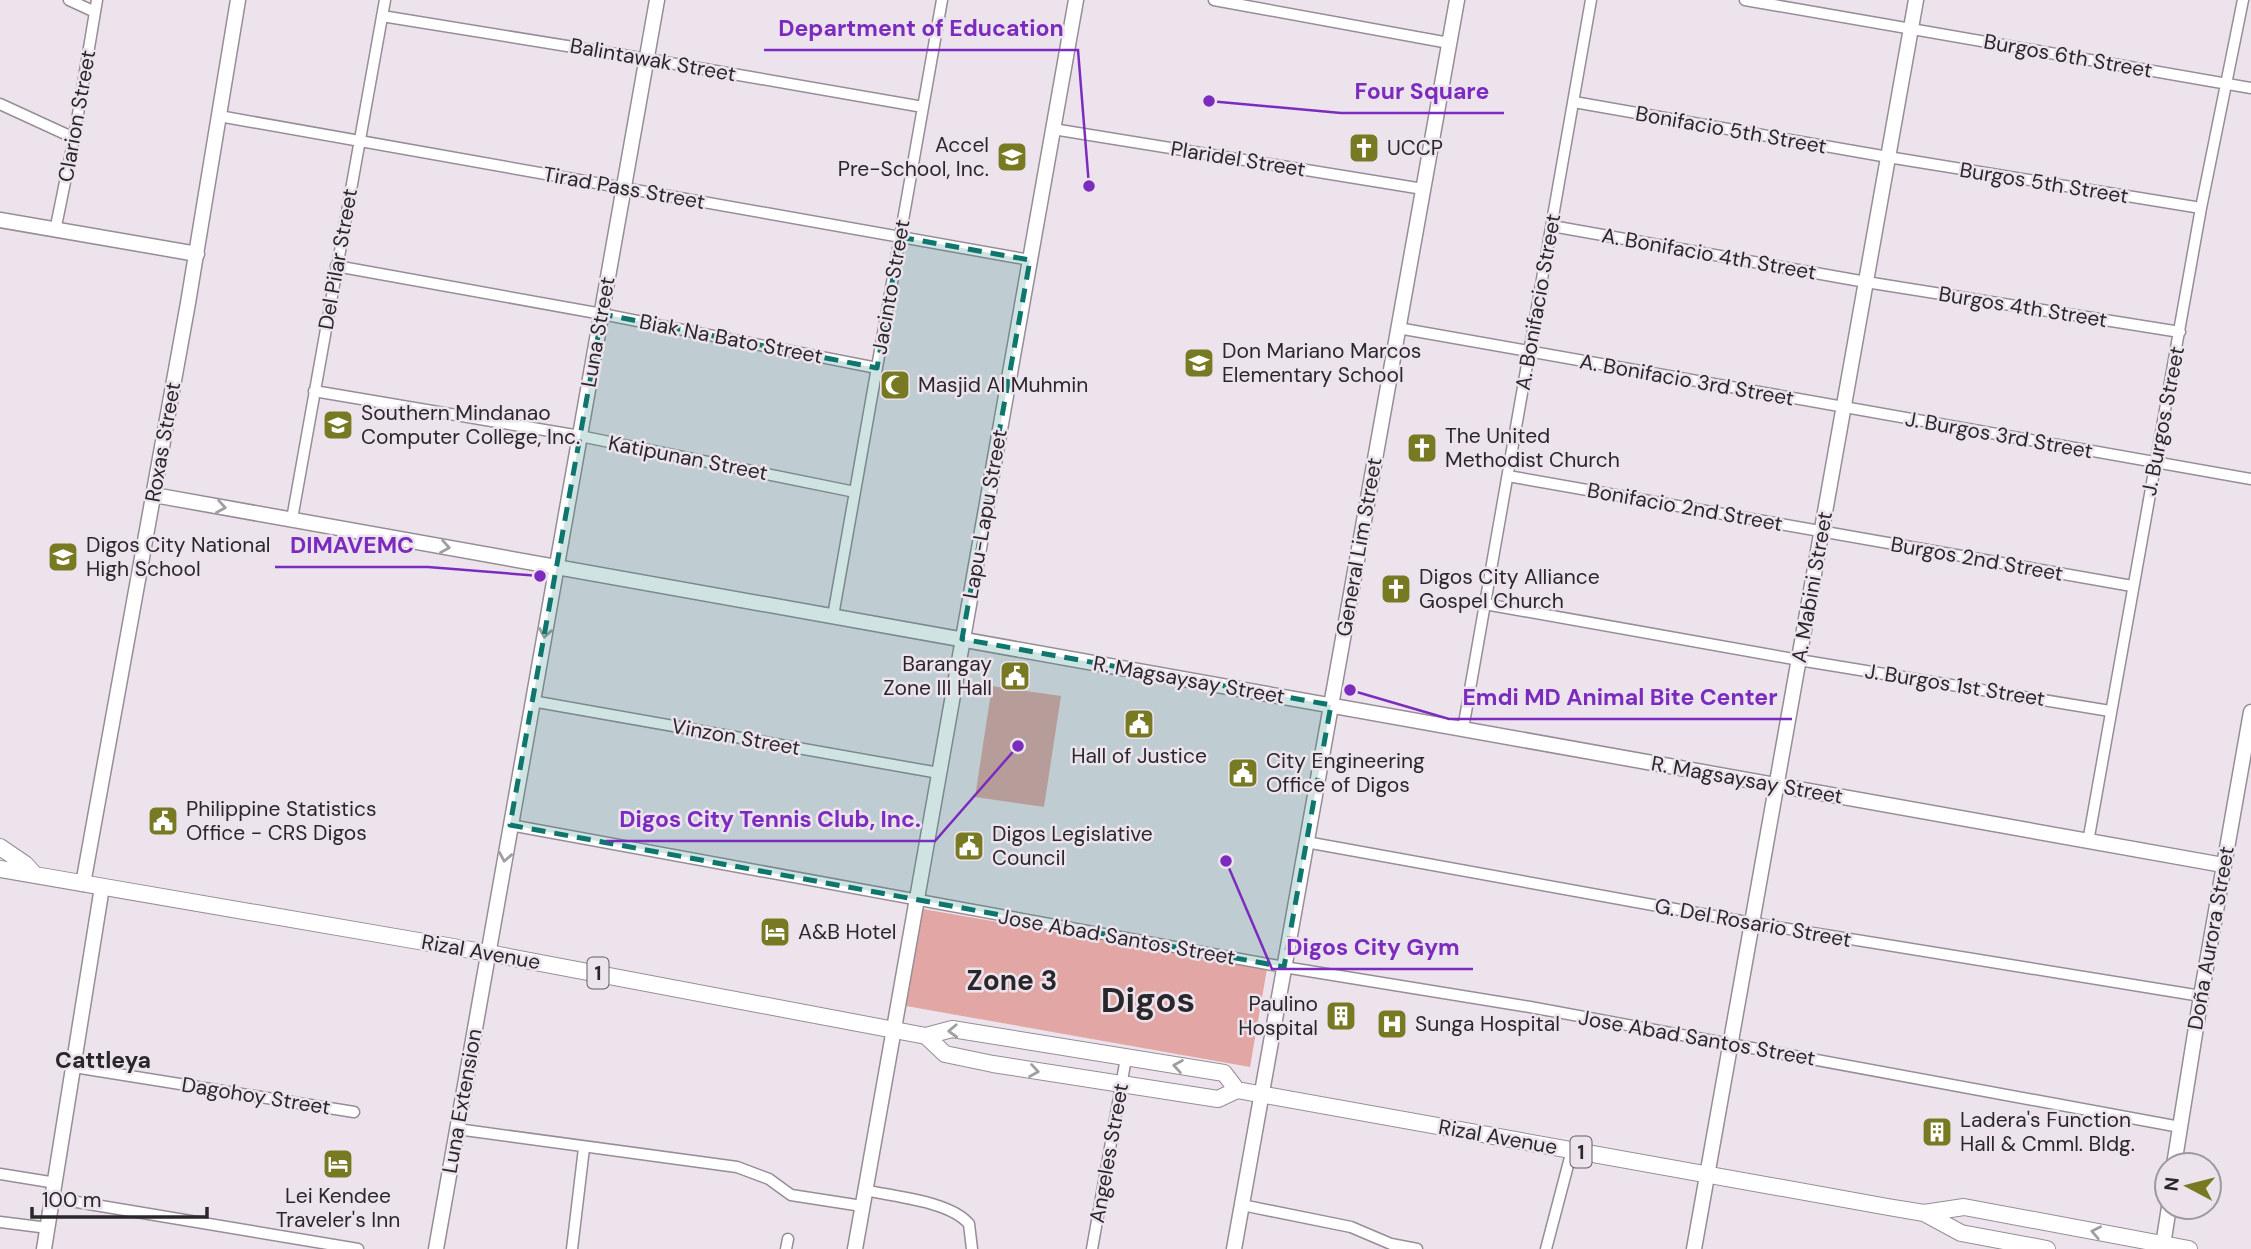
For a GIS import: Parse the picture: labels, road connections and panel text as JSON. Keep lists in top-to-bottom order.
{
  "streets": {
    "main road": ["Rizal Avenue", "1"],
    "street": [
      "Burgos 6th Street",
      "Balintawak Street",
      "Clarion Street",
      "Bonifacio 5th Street",
      "Plaridel Street",
      "Burgos 5th Street",
      "Tirad Pass Street",
      "A. Bonifacio 4th Street",
      "Del Pilar Street",
      "Jacinto Street",
      "A. Bonifacio Street",
      "Burgos 4th Street",
      "Luna Street",
      "Biak Na Bato Street",
      "A. Bonifacio 3rd Street",
      "J. Burgos Street",
      "J. Burgos 3rd Street",
      "Roxas Street",
      "Katipunan Street",
      "Bonifacio 2nd Street",
      "Lapu-Lapu Street",
      "General Lim Street",
      "Burgos 2nd Street",
      "A. Mabini Street",
      "R. Magsaysay Street",
      "J. Burgos 1st Street",
      "Vinzon Street",
      "G. Del Rosario Street",
      "Jose Abad Santos Street",
      "Doña Aurora Street",
      "Dagohoy Street",
      "Luna Extension",
      "Angeles Street"
    ]
  },
  "crossings": [
    ["Burgos 6th Street", "J. Burgos Street"],
    ["Burgos 6th Street", "A. Mabini Street"],
    ["Balintawak Street", "Del Pilar Street"],
    ["Balintawak Street", "Jacinto Street"],
    ["Balintawak Street", "Luna Street"],
    ["Bonifacio 5th Street", "Burgos 5th Street"],
    ["Bonifacio 5th Street", "A. Bonifacio Street"],
    ["Bonifacio 5th Street", "A. Mabini Street"],
    ["Plaridel Street", "Lapu-Lapu Street"],
    ["Plaridel Street", "General Lim Street"],
    ["Burgos 5th Street", "J. Burgos Street"],
    ["Burgos 5th Street", "A. Mabini Street"],
    ["Tirad Pass Street", "Del Pilar Street"],
    ["Tirad Pass Street", "Jacinto Street"],
    ["Tirad Pass Street", "Luna Street"],
    ["Tirad Pass Street", "Roxas Street"],
    ["Tirad Pass Street", "Lapu-Lapu Street"],
    ["A. Bonifacio 4th Street", "A. Bonifacio Street"],
    ["A. Bonifacio 4th Street", "Burgos 4th Street"],
    ["A. Bonifacio 4th Street", "A. Mabini Street"],
    ["Del Pilar Street", "Biak Na Bato Street"],
    ["Del Pilar Street", "Katipunan Street"],
    ["Del Pilar Street", "R. Magsaysay Street"],
    ["Jacinto Street", "Biak Na Bato Street"],
    ["Jacinto Street", "Katipunan Street"],
    ["Jacinto Street", "R. Magsaysay Street"],
    ["A. Bonifacio Street", "A. Bonifacio 3rd Street"],
    ["A. Bonifacio Street", "Bonifacio 2nd Street"],
    ["A. Bonifacio Street", "R. Magsaysay Street"],
    ["A. Bonifacio Street", "J. Burgos 1st Street"],
    ["Burgos 4th Street", "J. Burgos Street"],
    ["Burgos 4th Street", "A. Mabini Street"],
    ["Luna Street", "Biak Na Bato Street"],
    ["Luna Street", "Katipunan Street"],
    ["Luna Street", "R. Magsaysay Street"],
    ["Luna Street", "Vinzon Street"],
    ["Luna Street", "Jose Abad Santos Street"],
    ["Luna Street", "Rizal Avenue"],
    ["Luna Street", "Luna Extension"],
    ["A. Bonifacio 3rd Street", "J. Burgos 3rd Street"],
    ["A. Bonifacio 3rd Street", "General Lim Street"],
    ["A. Bonifacio 3rd Street", "A. Mabini Street"],
    ["J. Burgos Street", "J. Burgos 3rd Street"],
    ["J. Burgos Street", "Burgos 2nd Street"],
    ["J. Burgos Street", "R. Magsaysay Street"],
    ["J. Burgos Street", "J. Burgos 1st Street"],
    ["J. Burgos 3rd Street", "A. Mabini Street"],
    ["Roxas Street", "R. Magsaysay Street"],
    ["Roxas Street", "Rizal Avenue"],
    ["Bonifacio 2nd Street", "Burgos 2nd Street"],
    ["Bonifacio 2nd Street", "A. Mabini Street"],
    ["Lapu-Lapu Street", "R. Magsaysay Street"],
    ["Lapu-Lapu Street", "Vinzon Street"],
    ["Lapu-Lapu Street", "Jose Abad Santos Street"],
    ["Lapu-Lapu Street", "Rizal Avenue"],
    ["General Lim Street", "R. Magsaysay Street"],
    ["General Lim Street", "G. Del Rosario Street"],
    ["General Lim Street", "Jose Abad Santos Street"],
    ["General Lim Street", "Rizal Avenue"],
    ["Burgos 2nd Street", "A. Mabini Street"],
    ["A. Mabini Street", "R. Magsaysay Street"],
    ["A. Mabini Street", "J. Burgos 1st Street"],
    ["A. Mabini Street", "G. Del Rosario Street"],
    ["A. Mabini Street", "Jose Abad Santos Street"],
    ["A. Mabini Street", "Rizal Avenue"],
    ["R. Magsaysay Street", "Doña Aurora Street"],
    ["G. Del Rosario Street", "Doña Aurora Street"],
    ["Jose Abad Santos Street", "Doña Aurora Street"],
    ["Rizal Avenue", "Luna Extension"],
    ["Rizal Avenue", "Angeles Street"]
  ],
  "districts": ["Zone 3", "Digos", "Cattleya"],
  "places": {
    "other": [
      "Four Square",
      "Department of Education",
      "DIMAVEMC",
      "Emdi MD Animal Bite Center",
      "Digos City Tennis Club, Inc.",
      "Digos City Gym"
    ],
    "church": ["UCCP", "The United Methodist Church", "Digos City Alliance Gospel Church"],
    "school or university": [
      "Accel Pre-School, Inc.",
      "Don Mariano Marcos Elementary School",
      "Southern Mindanao Computer College, Inc.",
      "Digos City National High School"
    ],
    "mosque": ["Masjid Al Muhmin"],
    "public building": [
      "Barangay Zone III Hall",
      "Hall of Justice",
      "City Engineering Office of Digos",
      "Philippine Statistics Office - CRS Digos",
      "Digos Legislative Council"
    ],
    "hotel": ["A&B Hotel", "Lei Kendee Traveler's Inn"],
    "building": ["Paulino Hospital", "Ladera's Function Hall & Cmml. Bldg."],
    "hospital": ["Sunga Hospital"]
  },
  "scale_bar": "100 m",
  "north": "left"
}
